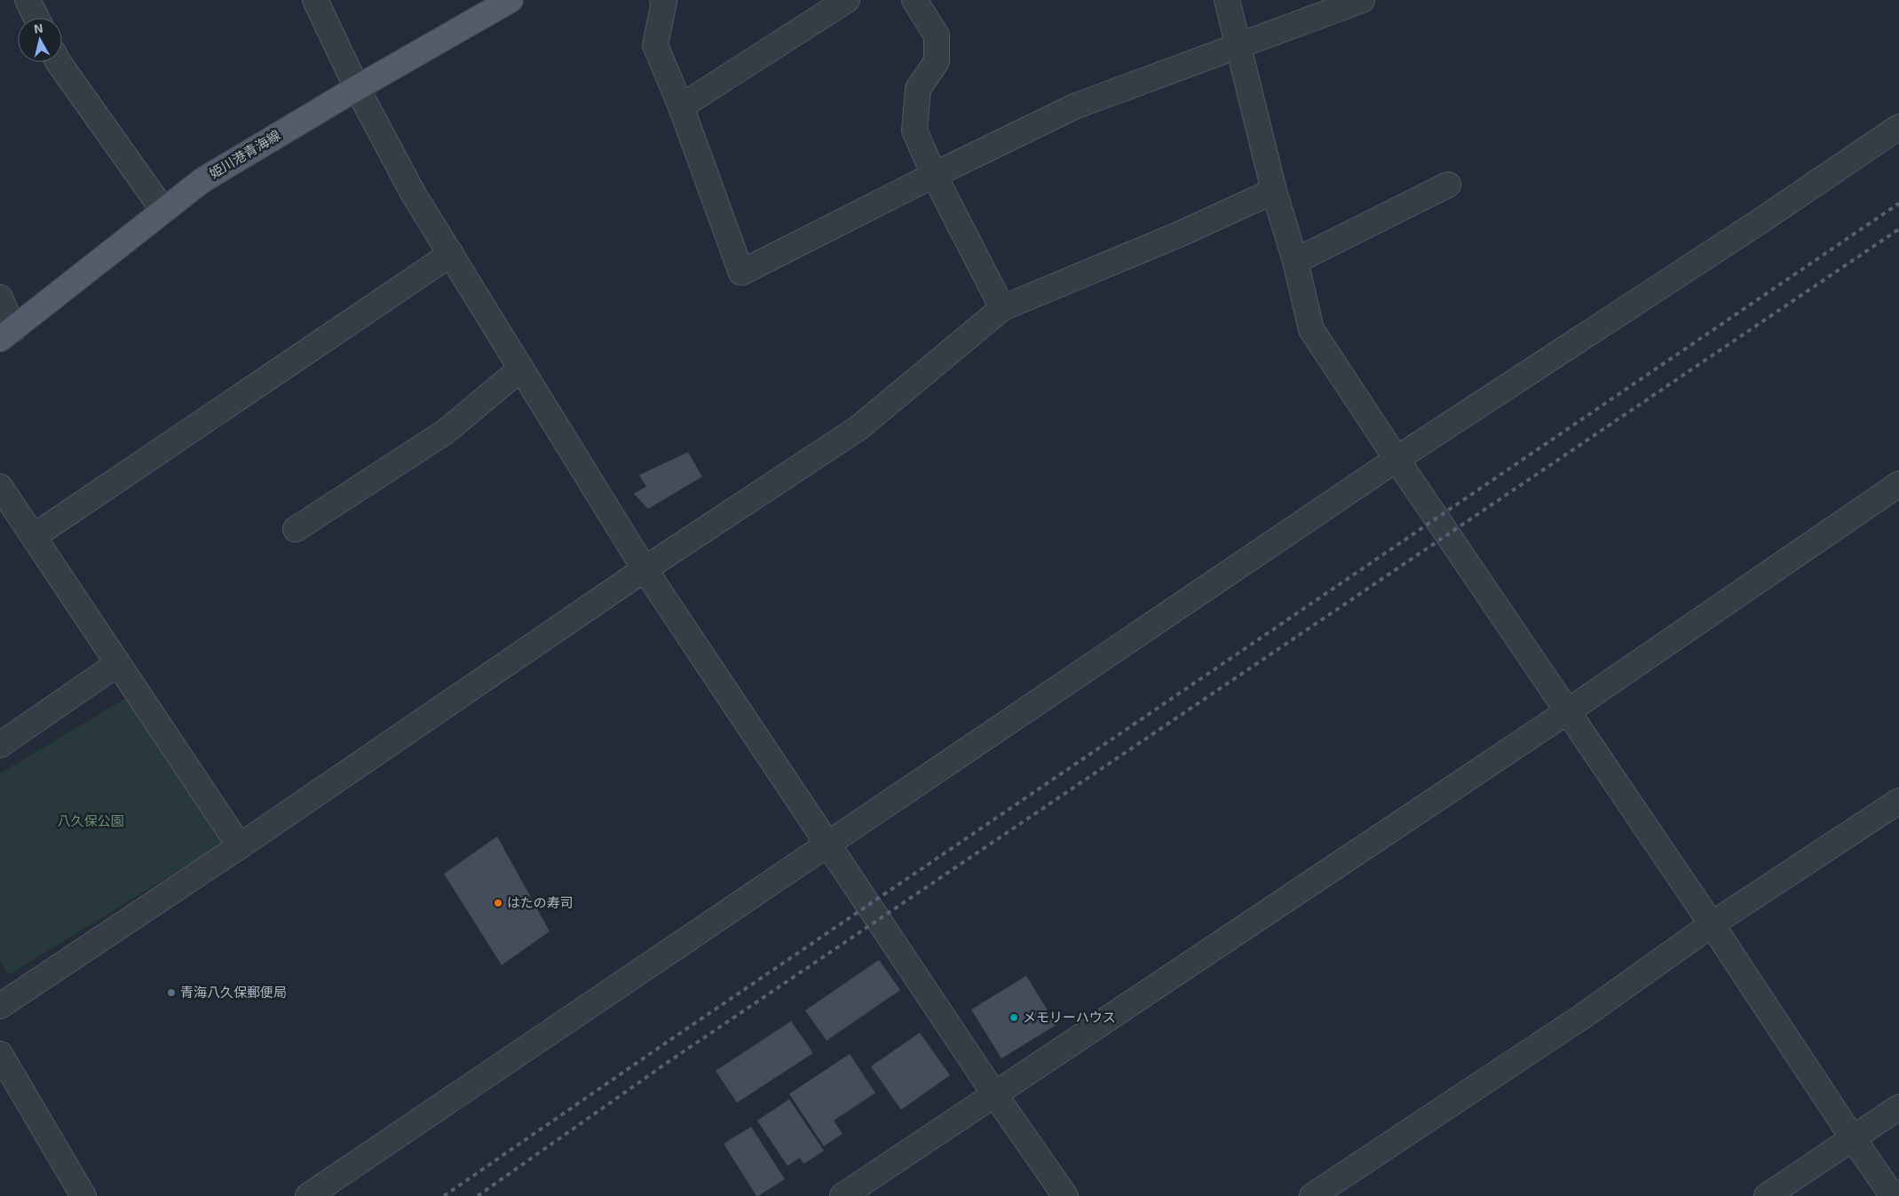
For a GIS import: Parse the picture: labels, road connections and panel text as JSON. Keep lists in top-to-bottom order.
{
  "streets": {
    "main road": ["姫川港青海線"]
  },
  "parks": ["八久保公園"],
  "places": ["はたの寿司", "青海八久保郵便局", "メモリーハウス"],
  "north": "top"
}
